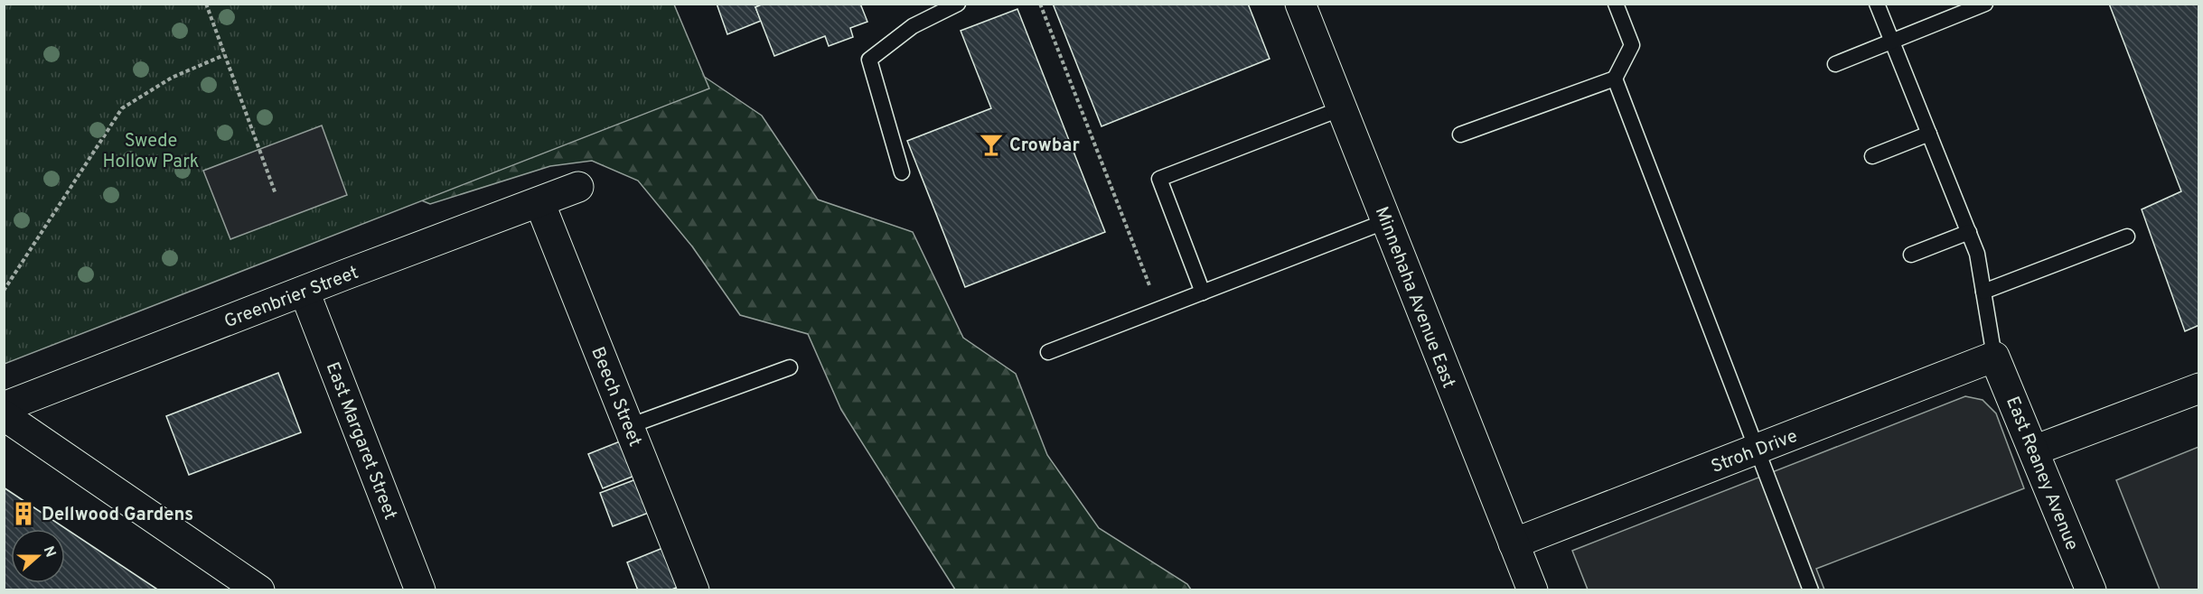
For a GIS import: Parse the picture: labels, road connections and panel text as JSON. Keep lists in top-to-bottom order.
{
  "streets": {
    "street": [
      "Greenbrier Street",
      "Minnehaha Avenue East",
      "Beech Street",
      "East Margaret Street",
      "Stroh Drive",
      "East Reaney Avenue"
    ]
  },
  "crossings": [
    ["Greenbrier Street", "Beech Street"],
    ["Greenbrier Street", "East Margaret Street"],
    ["Minnehaha Avenue East", "Stroh Drive"],
    ["Stroh Drive", "East Reaney Avenue"]
  ],
  "parks": ["Swede Hollow Park"],
  "places": {
    "bar": ["Crowbar"],
    "building": ["Dellwood Gardens"]
  },
  "north": "right"
}
